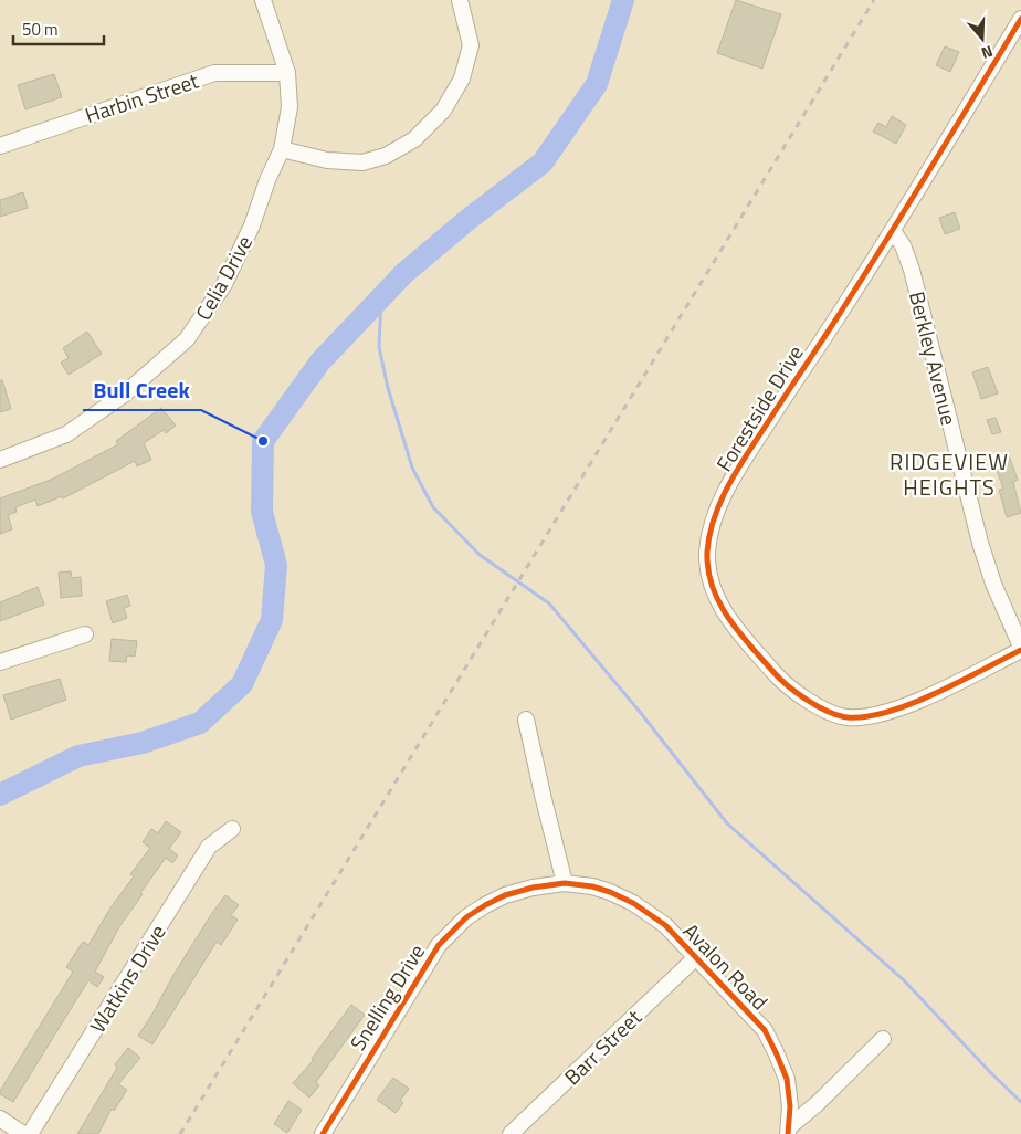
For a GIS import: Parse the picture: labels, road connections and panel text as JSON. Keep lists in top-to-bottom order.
{
  "streets": {
    "street": [
      "Harbin Street",
      "Celia Drive",
      "Berkley Avenue",
      "Forestside Drive",
      "Avalon Road",
      "Watkins Drive",
      "Snelling Drive",
      "Barr Street"
    ]
  },
  "crossings": [
    ["Harbin Street", "Celia Drive"],
    ["Berkley Avenue", "Forestside Drive"],
    ["Avalon Road", "Snelling Drive"],
    ["Avalon Road", "Barr Street"]
  ],
  "districts": ["RIDGEVIEW HEIGHTS"],
  "places": ["Bull Creek"],
  "scale_bar": "50 m",
  "north": "bottom"
}
